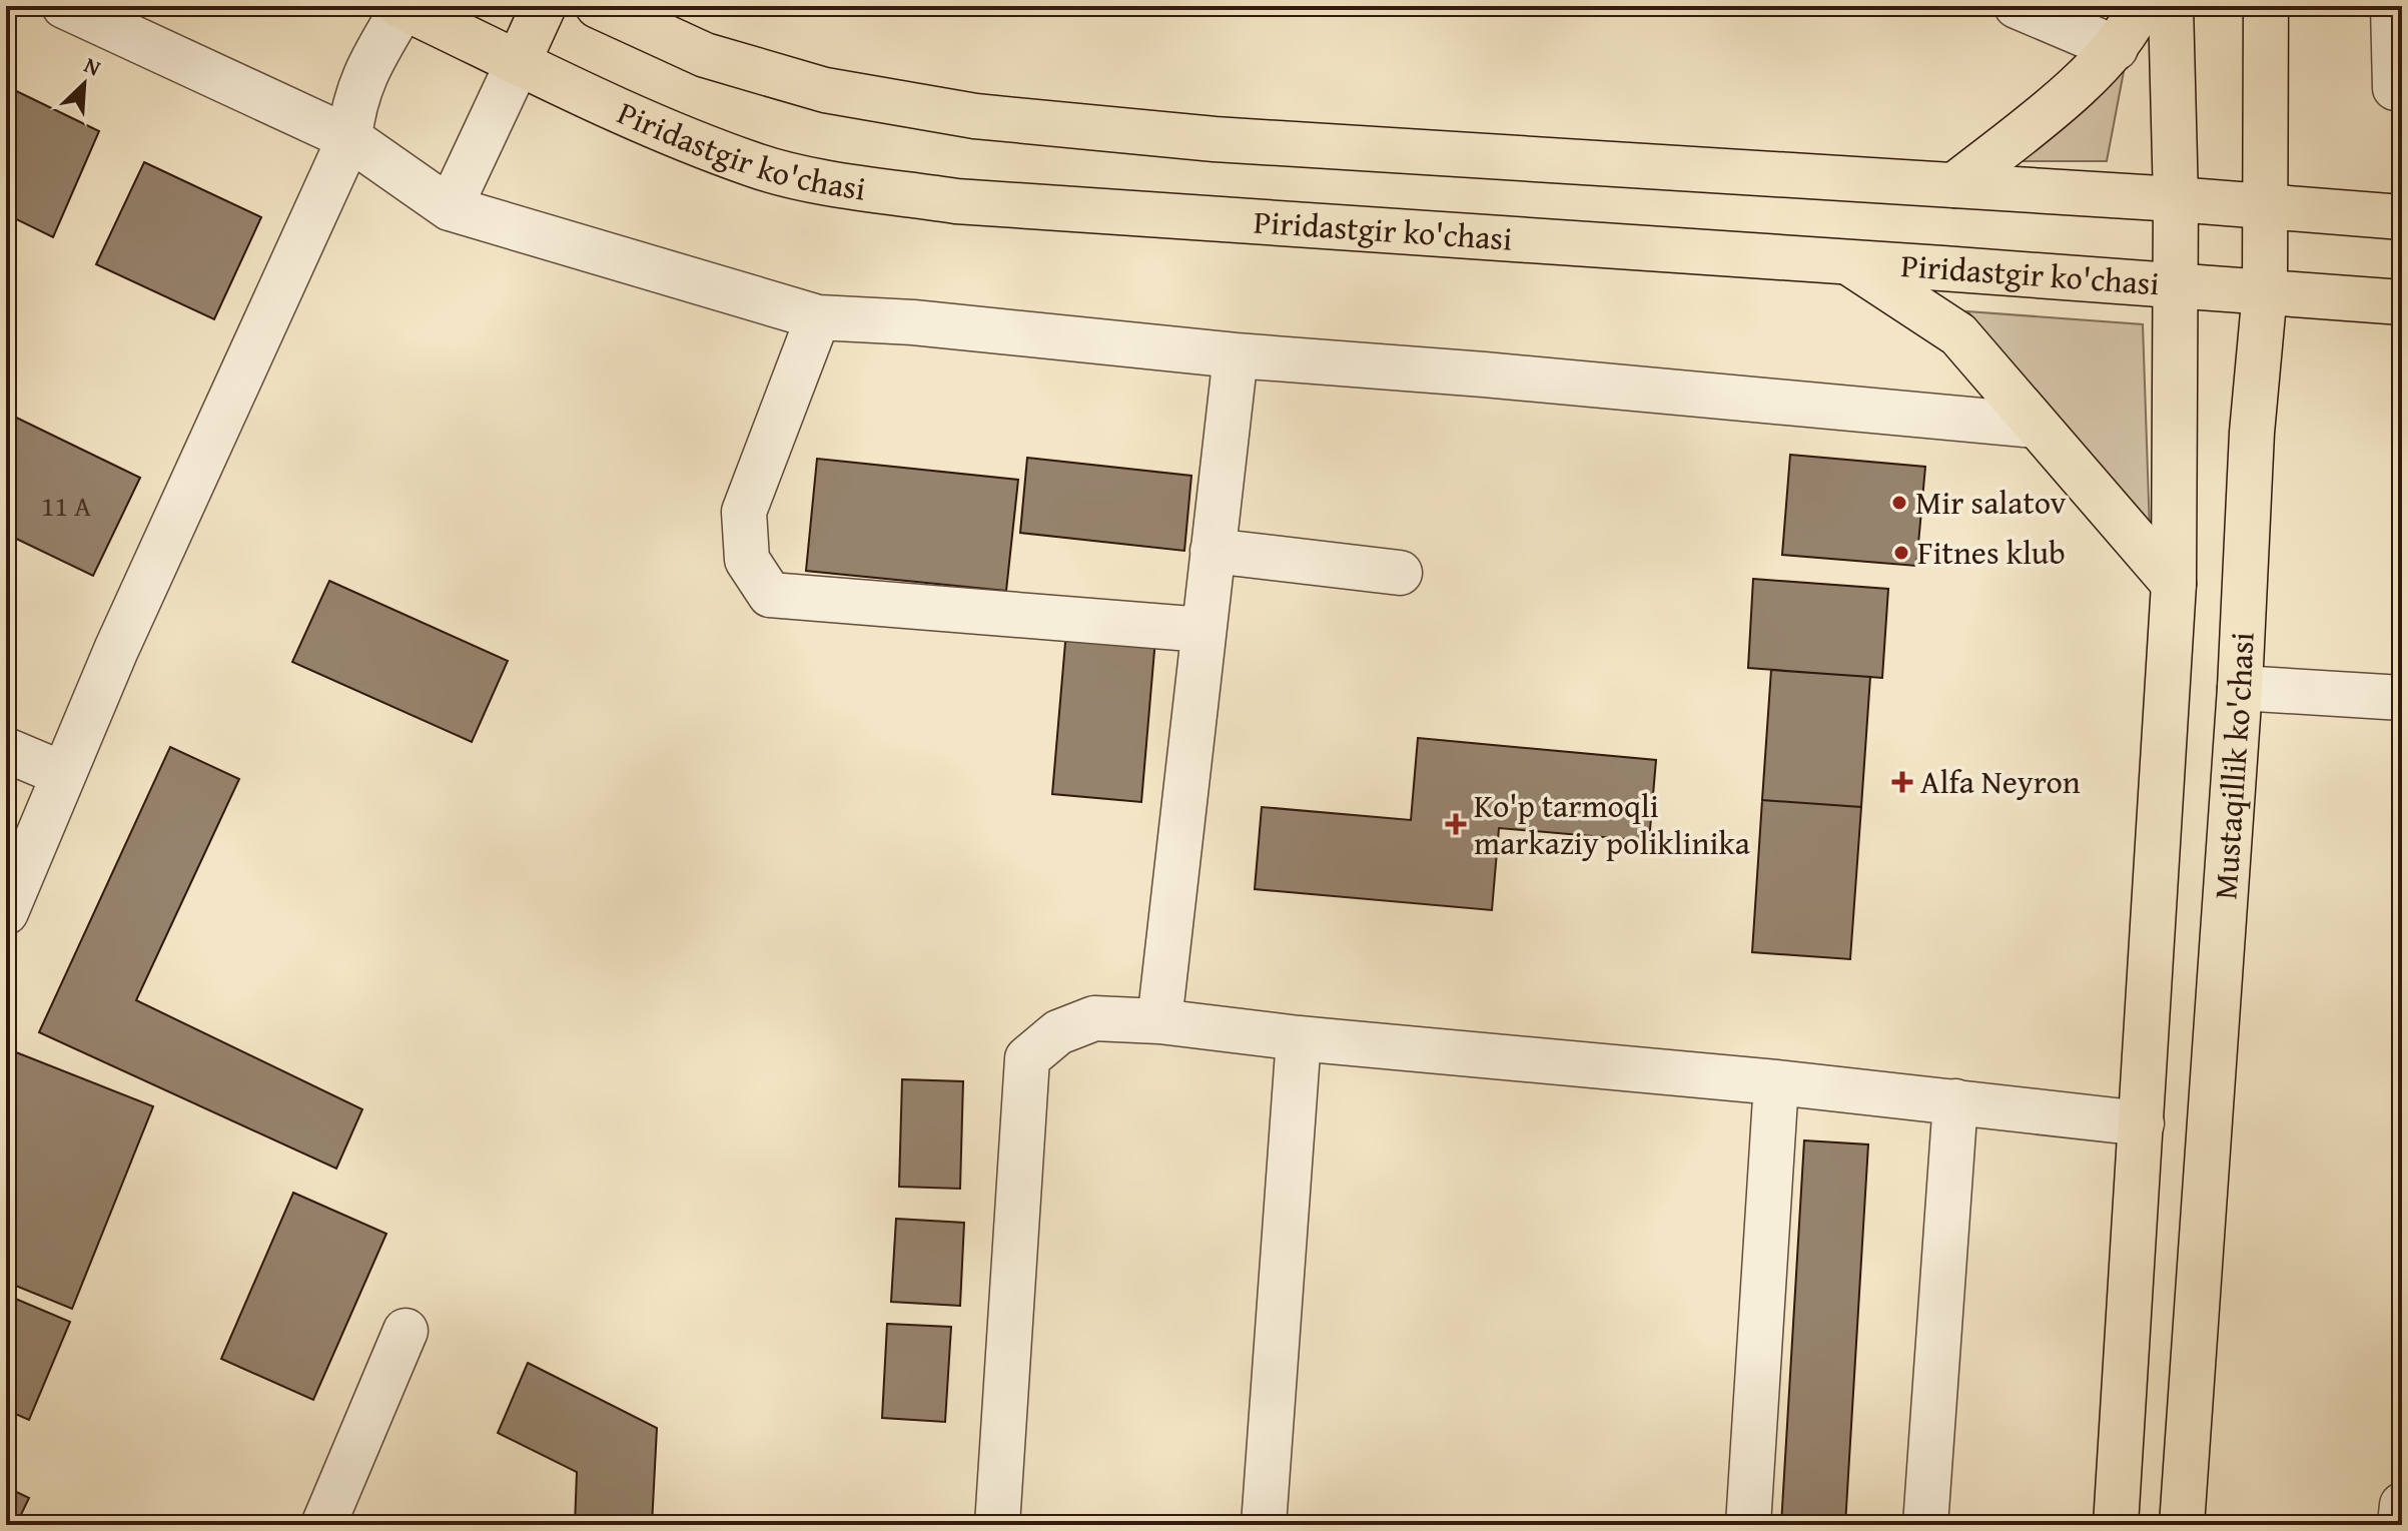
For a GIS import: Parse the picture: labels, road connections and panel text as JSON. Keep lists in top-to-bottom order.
{
  "streets": {
    "main road": ["Piridastgir ko'chasi", "Mustaqillik ko'chasi"]
  },
  "crossings": [
    ["Piridastgir ko'chasi", "Mustaqillik ko'chasi"]
  ],
  "places": {
    "other": ["Mir salatov", "Fitnes klub"],
    "health": ["Alfa Neyron", "Ko'p tarmoqli markaziy poliklinika"]
  },
  "house_numbers": ["11 A"],
  "north": "top right"
}
